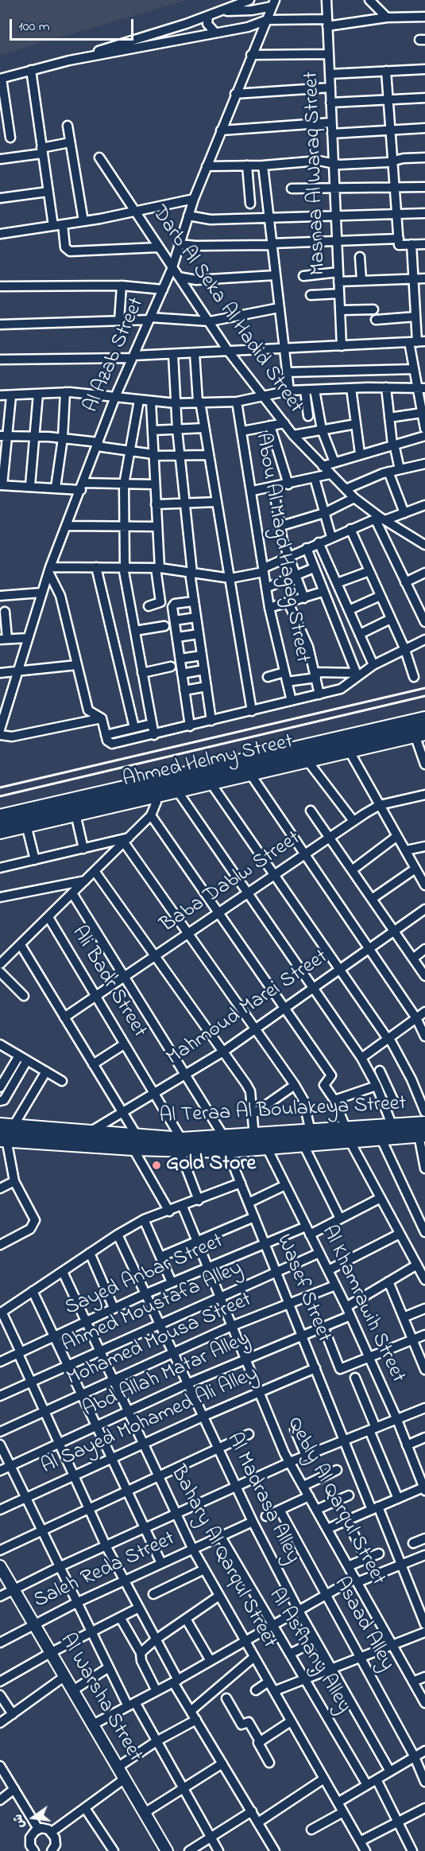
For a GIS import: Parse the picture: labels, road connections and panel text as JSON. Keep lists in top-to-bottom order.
{
  "streets": {
    "main road": ["Ahmed Helmy Street", "Al Teraa Al Boulakeya Street"],
    "street": [
      "Masnaa Al Waraq Street",
      "Darb Al Seka Al Hadid Street",
      "Al Azab Street",
      "Abou Al Magd Hagag Street",
      "Baba Dablw Street",
      "Ali Badr Street",
      "Mahmoud Marei Street",
      "Sayed Anbar Street",
      "Wasef Street",
      "Al Khamrawih Street",
      "Ahmed Moustafa Alley",
      "Mohamed Mousa Street",
      "Abd Allah Matar Alley",
      "Al Sayed Mohamed Ali Alley",
      "Al Madrasa Alley",
      "Qebly Al Qarqul Street",
      "Bahary Al Qarqul Street",
      "Saleh Reda Street",
      "Asaad Alley",
      "Al Asfhany Alley",
      "Al Warsha Street"
    ]
  },
  "crossings": [
    ["Darb Al Seka Al Hadid Street", "Al Azab Street"],
    ["Baba Dablw Street", "Ali Badr Street"],
    ["Baba Dablw Street", "Wasef Street"],
    ["Ali Badr Street", "Mahmoud Marei Street"],
    ["Ali Badr Street", "Al Teraa Al Boulakeya Street"],
    ["Mahmoud Marei Street", "Al Teraa Al Boulakeya Street"],
    ["Mahmoud Marei Street", "Wasef Street"],
    ["Al Teraa Al Boulakeya Street", "Wasef Street"],
    ["Al Teraa Al Boulakeya Street", "Al Khamrawih Street"],
    ["Sayed Anbar Street", "Wasef Street"],
    ["Sayed Anbar Street", "Al Khamrawih Street"],
    ["Sayed Anbar Street", "Al Madrasa Alley"],
    ["Sayed Anbar Street", "Qebly Al Qarqul Street"],
    ["Sayed Anbar Street", "Bahary Al Qarqul Street"],
    ["Wasef Street", "Ahmed Moustafa Alley"],
    ["Wasef Street", "Mohamed Mousa Street"],
    ["Wasef Street", "Abd Allah Matar Alley"],
    ["Wasef Street", "Al Sayed Mohamed Ali Alley"],
    ["Al Khamrawih Street", "Ahmed Moustafa Alley"],
    ["Al Khamrawih Street", "Mohamed Mousa Street"],
    ["Al Khamrawih Street", "Abd Allah Matar Alley"],
    ["Ahmed Moustafa Alley", "Al Madrasa Alley"],
    ["Ahmed Moustafa Alley", "Qebly Al Qarqul Street"],
    ["Ahmed Moustafa Alley", "Bahary Al Qarqul Street"],
    ["Mohamed Mousa Street", "Al Madrasa Alley"],
    ["Mohamed Mousa Street", "Qebly Al Qarqul Street"],
    ["Mohamed Mousa Street", "Bahary Al Qarqul Street"],
    ["Abd Allah Matar Alley", "Al Madrasa Alley"],
    ["Abd Allah Matar Alley", "Qebly Al Qarqul Street"],
    ["Abd Allah Matar Alley", "Bahary Al Qarqul Street"],
    ["Al Sayed Mohamed Ali Alley", "Al Madrasa Alley"],
    ["Al Sayed Mohamed Ali Alley", "Qebly Al Qarqul Street"],
    ["Al Sayed Mohamed Ali Alley", "Bahary Al Qarqul Street"],
    ["Al Madrasa Alley", "Saleh Reda Street"],
    ["Bahary Al Qarqul Street", "Saleh Reda Street"],
    ["Saleh Reda Street", "Al Asfhany Alley"],
    ["Saleh Reda Street", "Al Warsha Street"]
  ],
  "places": ["Gold Store"],
  "scale_bar": "100 m",
  "north": "left"
}
